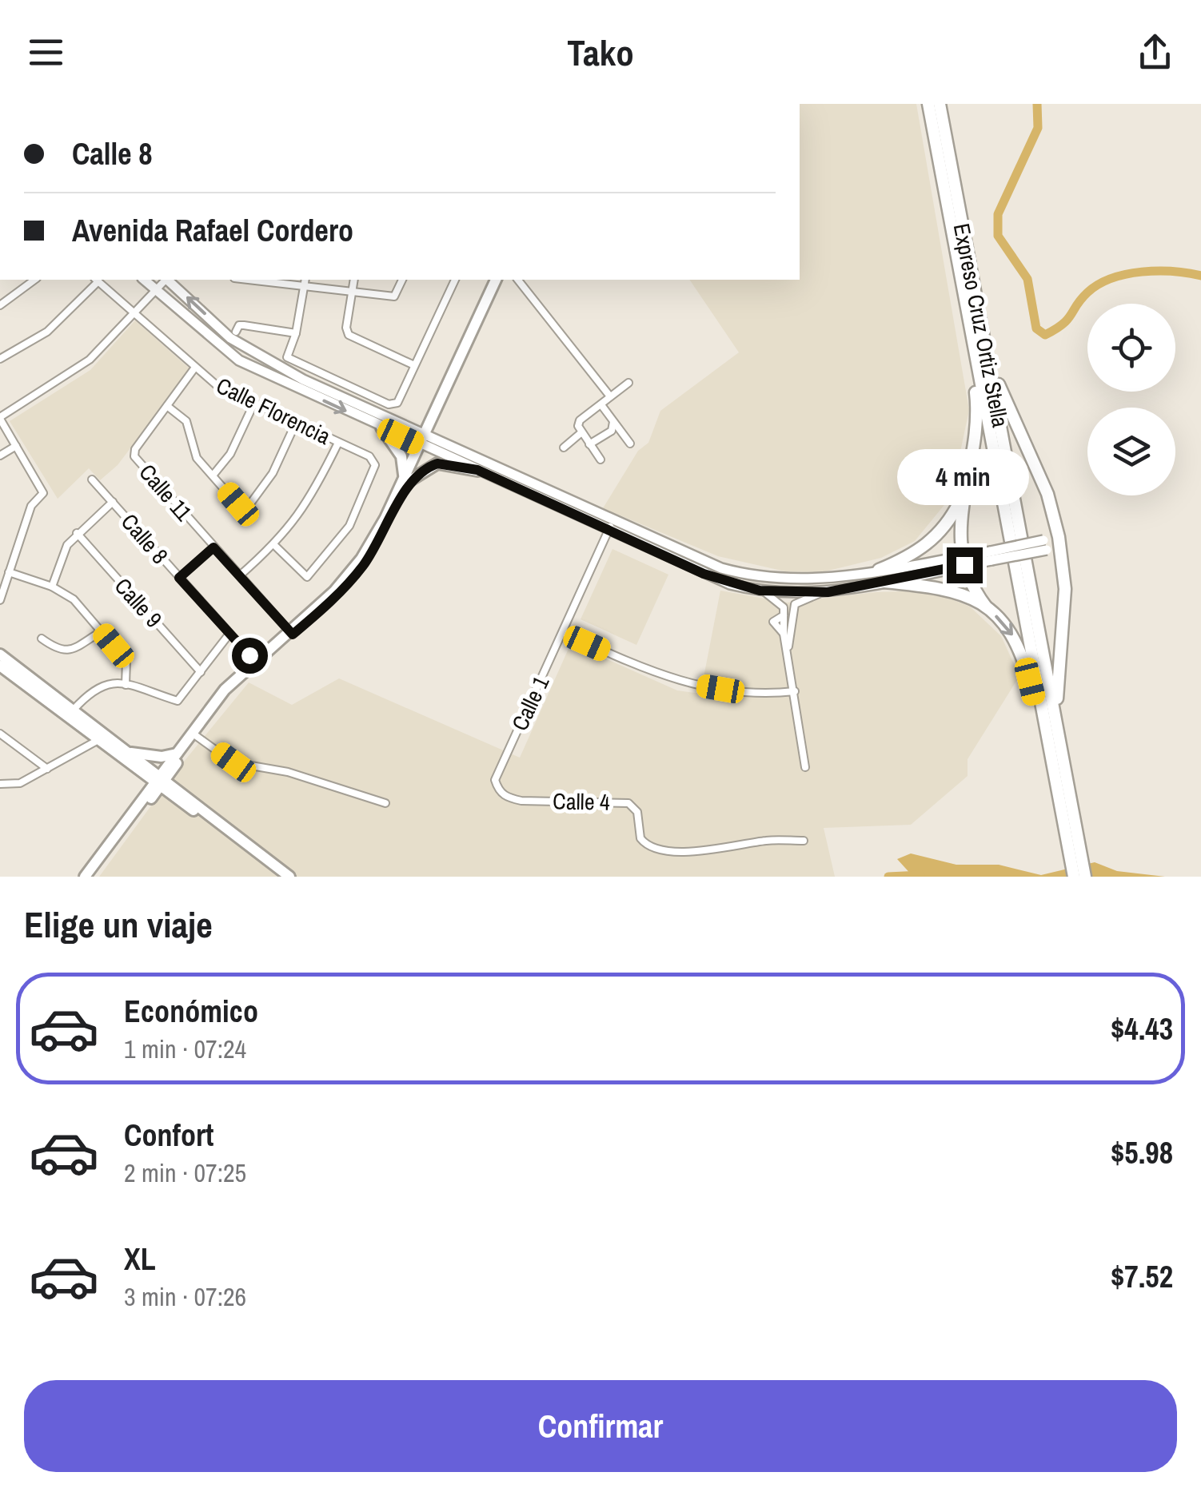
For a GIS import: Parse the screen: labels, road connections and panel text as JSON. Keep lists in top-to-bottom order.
{
  "streets": {
    "highway": ["Expreso Cruz Ortiz Stella"],
    "street": [
      "Calle Florencia",
      "Calle 11",
      "Calle 8",
      "Calle 9",
      "Calle 1",
      "Calle 4"
    ]
  },
  "crossings": [
    ["Calle 1", "Calle 4"]
  ],
  "page": {
    "header": "Tako",
    "banner": ["Calle 8", "Avenida Rafael Cordero"],
    "bubble": "4 min",
    "heading": "Elige un viaje",
    "list": [
      {
        "name": "Económico",
        "note": "1 min · 07:24",
        "value": "$4.43"
      },
      {
        "name": "Confort",
        "note": "2 min · 07:25",
        "value": "$5.98"
      },
      {
        "name": "XL",
        "note": "3 min · 07:26",
        "value": "$7.52"
      }
    ],
    "buttons": "Confirmar"
  }
}
